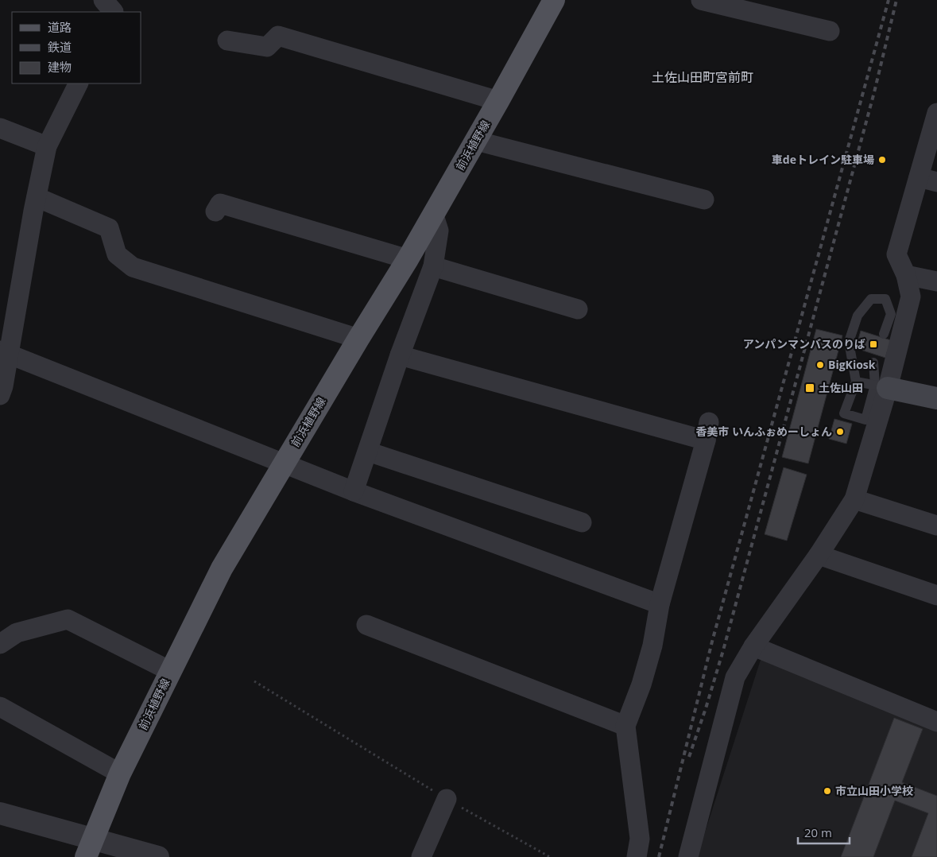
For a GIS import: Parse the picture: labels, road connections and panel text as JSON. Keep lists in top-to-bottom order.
{
  "streets": {
    "main road": ["前浜植野線"]
  },
  "districts": ["土佐山田町宮前町"],
  "places": {
    "other": [
      "車deトレイン駐車場",
      "BigKiosk",
      "香美市 いんふぉめーしょん",
      "市立山田小学校"
    ],
    "transit": ["アンパンマンバスのりば", "土佐山田"]
  },
  "legend": ["道路", "鉄道", "建物"],
  "scale_bar": "20 m"
}
